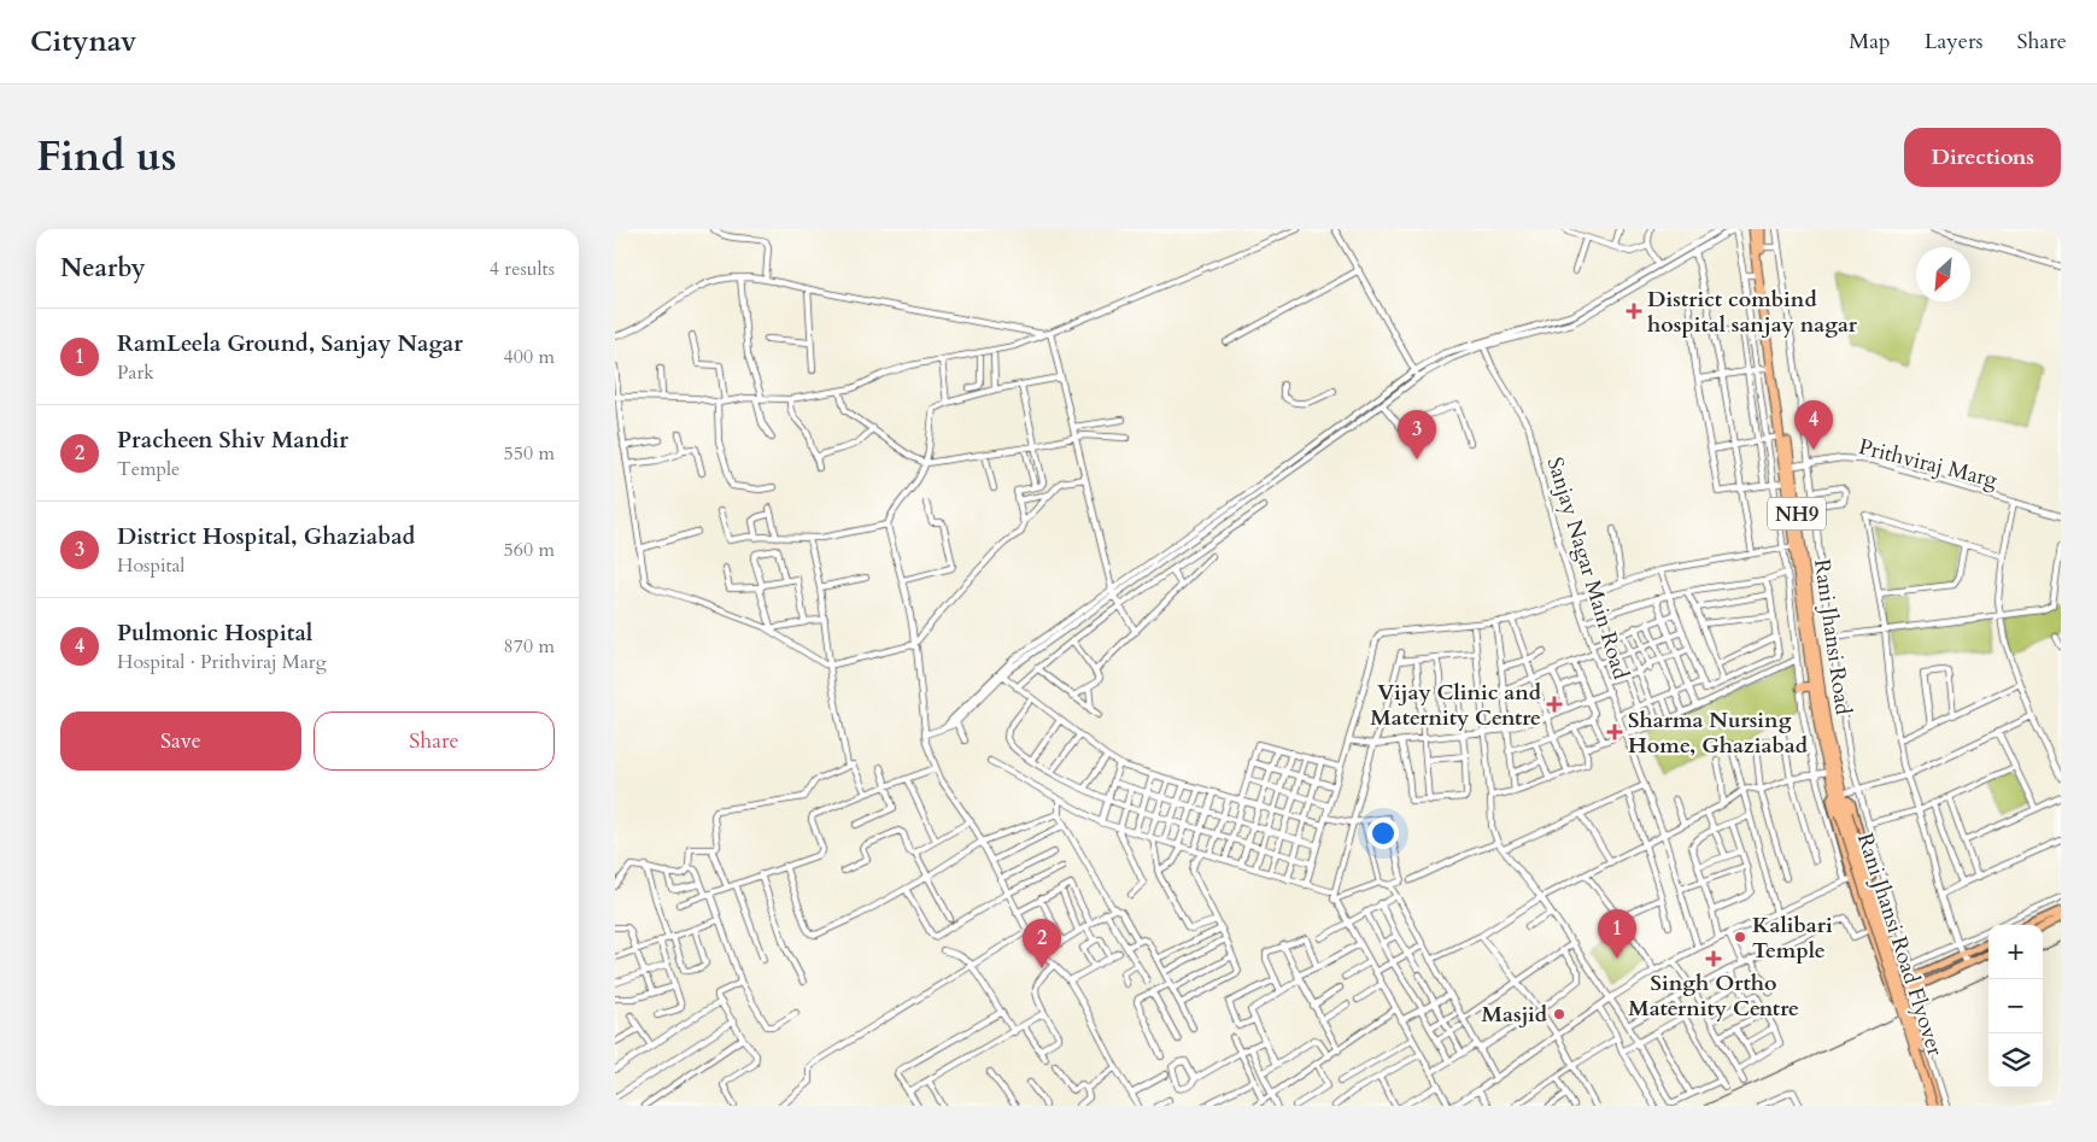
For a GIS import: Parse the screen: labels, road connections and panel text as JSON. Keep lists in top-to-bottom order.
{
  "streets": {
    "highway": ["NH9", "Rani Jhansi Road", "Rani Jhansi Road Flyover"],
    "street": ["Prithviraj Marg", "Sanjay Nagar Main Road"]
  },
  "crossings": [
    ["Prithviraj Marg", "Rani Jhansi Road"],
    ["Rani Jhansi Road", "Rani Jhansi Road Flyover"]
  ],
  "places": {
    "health": [
      "District combind hospital sanjay nagar",
      "Vijay Clinic and Maternity Centre",
      "Sharma Nursing Home, Ghaziabad",
      "Singh Ortho Maternity Centre"
    ],
    "other": ["Kalibari Temple", "Masjid"]
  },
  "north": "bottom left",
  "page": {
    "header": "Citynav",
    "nav": ["Map", "Layers", "Share"],
    "title": "Find us",
    "buttons": [
      "Directions",
      ["Save", "Share"]
    ],
    "heading": ["Nearby", "4 results"],
    "list": [
      {
        "mark": "1",
        "name": "RamLeela Ground, Sanjay Nagar",
        "note": "Park",
        "value": "400 m"
      },
      {
        "mark": "2",
        "name": "Pracheen Shiv Mandir",
        "note": "Temple",
        "value": "550 m"
      },
      {
        "mark": "3",
        "name": "District Hospital, Ghaziabad",
        "note": "Hospital",
        "value": "560 m"
      },
      {
        "mark": "4",
        "name": "Pulmonic Hospital",
        "note": "Hospital · Prithviraj Marg",
        "value": "870 m"
      }
    ],
    "pins": [
      "4",
      "3",
      "1",
      "2"
    ],
    "map_buttons": ["+", "−"]
  }
}
